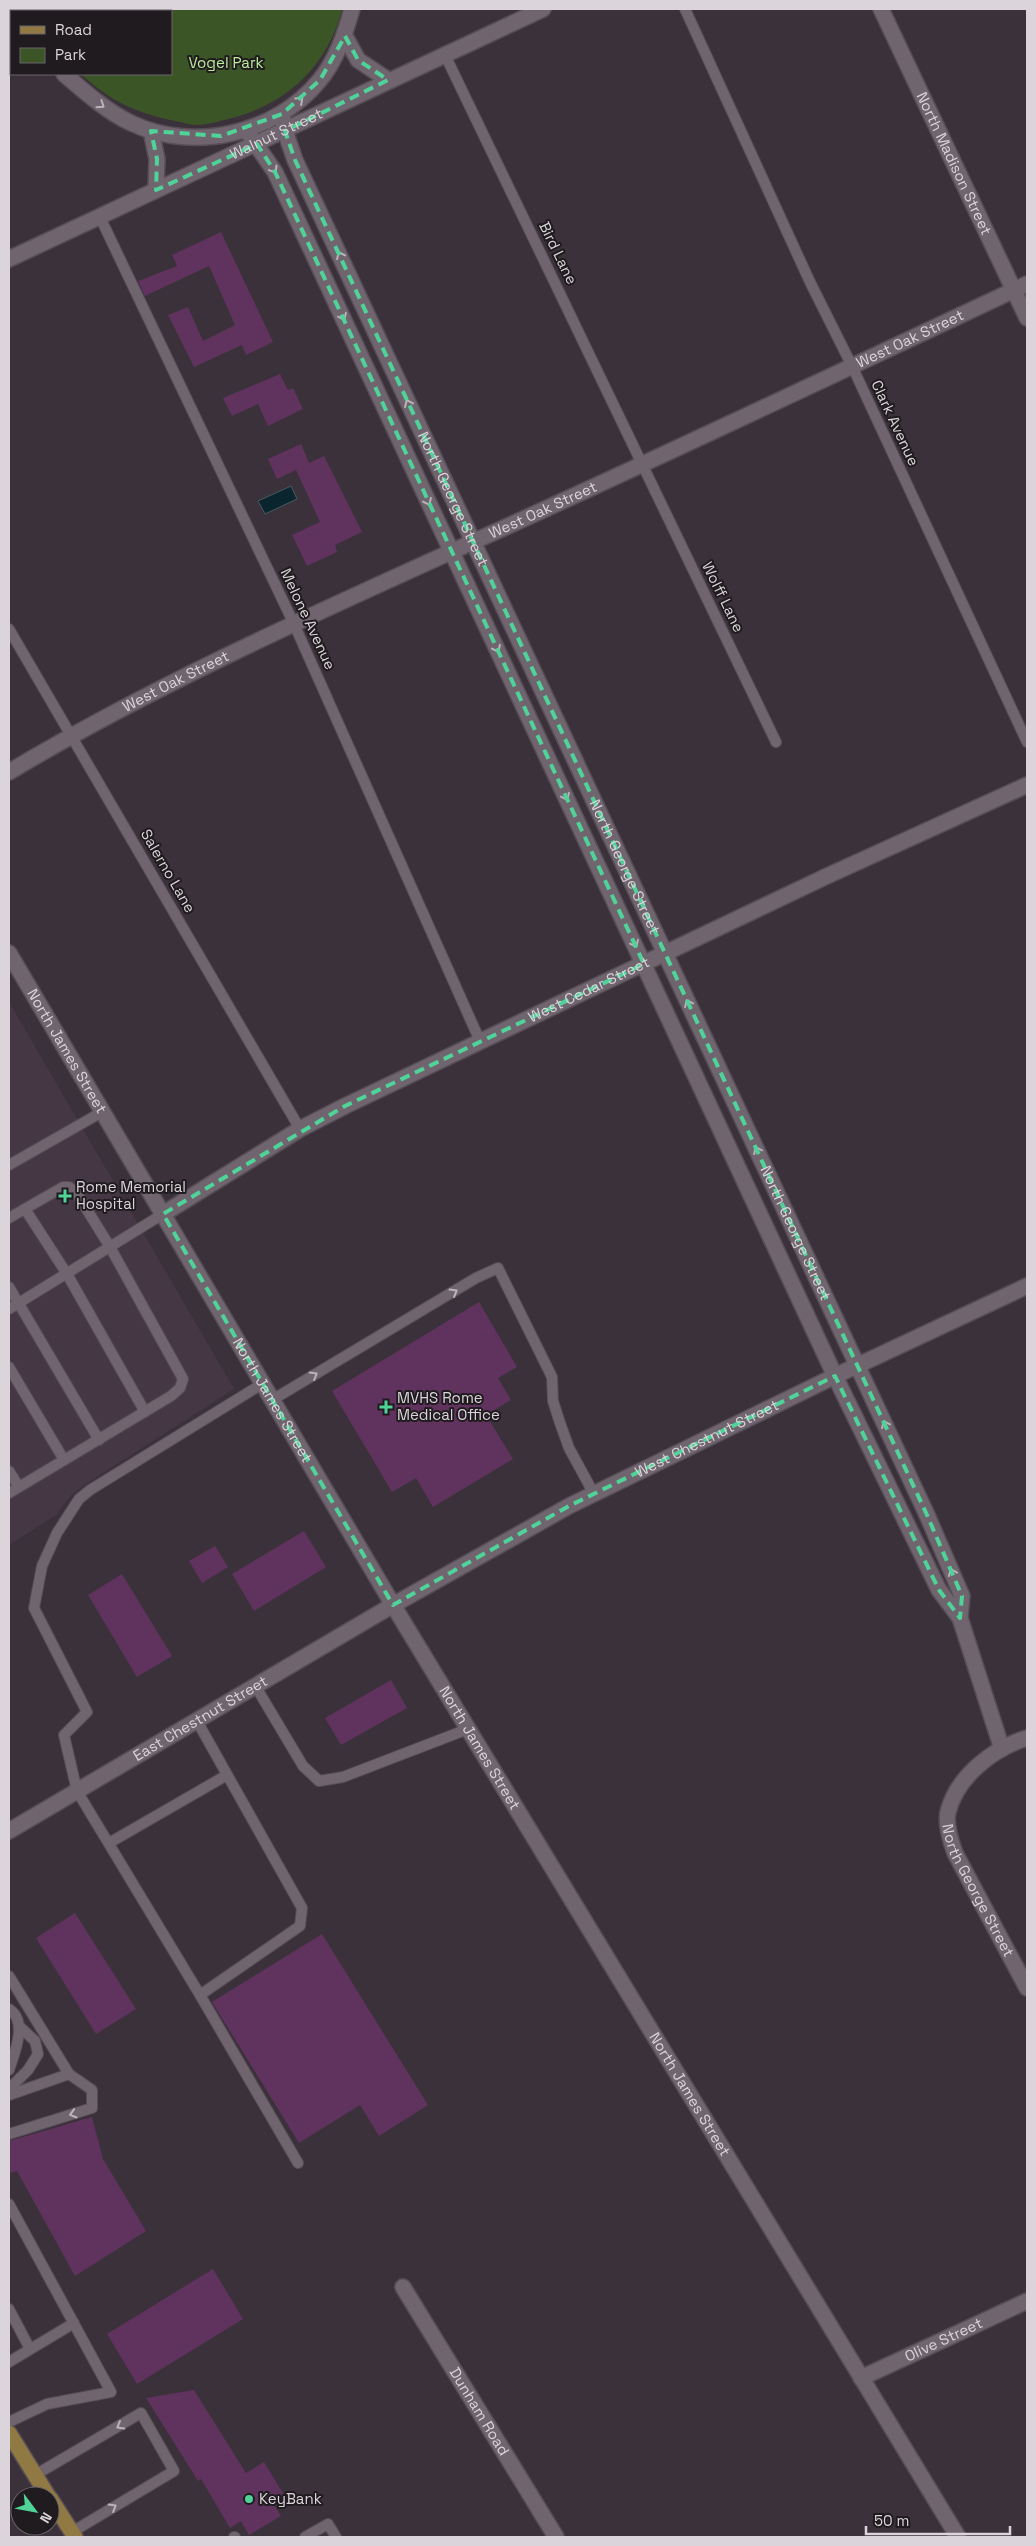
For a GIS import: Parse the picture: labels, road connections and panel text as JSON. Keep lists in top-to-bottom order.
{
  "streets": {
    "street": [
      "Walnut Street",
      "North Madison Street",
      "West Oak Street",
      "North George Street",
      "West Cedar Street",
      "North James Street",
      "West Chestnut Street",
      "East Chestnut Street",
      "Olive Street",
      "Dunham Road"
    ],
    "lane": [
      "Bird Lane",
      "Clark Avenue",
      "Wolff Lane",
      "Melone Avenue",
      "Salerno Lane"
    ]
  },
  "crossings": [
    ["Walnut Street", "Bird Lane"],
    ["Walnut Street", "North George Street"],
    ["Walnut Street", "Melone Avenue"],
    ["North Madison Street", "West Oak Street"],
    ["Bird Lane", "West Oak Street"],
    ["Bird Lane", "Wolff Lane"],
    ["West Oak Street", "Clark Avenue"],
    ["West Oak Street", "North George Street"],
    ["West Oak Street", "Wolff Lane"],
    ["West Oak Street", "Melone Avenue"],
    ["West Oak Street", "Salerno Lane"],
    ["North George Street", "West Cedar Street"],
    ["North George Street", "West Chestnut Street"],
    ["Melone Avenue", "West Cedar Street"],
    ["Salerno Lane", "West Cedar Street"],
    ["West Cedar Street", "North James Street"],
    ["North James Street", "West Chestnut Street"],
    ["North James Street", "East Chestnut Street"],
    ["North James Street", "Olive Street"],
    ["West Chestnut Street", "East Chestnut Street"]
  ],
  "parks": ["Vogel Park"],
  "places": {
    "health": ["Rome Memorial Hospital", "MVHS Rome Medical Office"],
    "other": ["KeyBank"]
  },
  "legend": ["Road", "Park"],
  "scale_bar": "50 m",
  "north": "bottom right"
}
